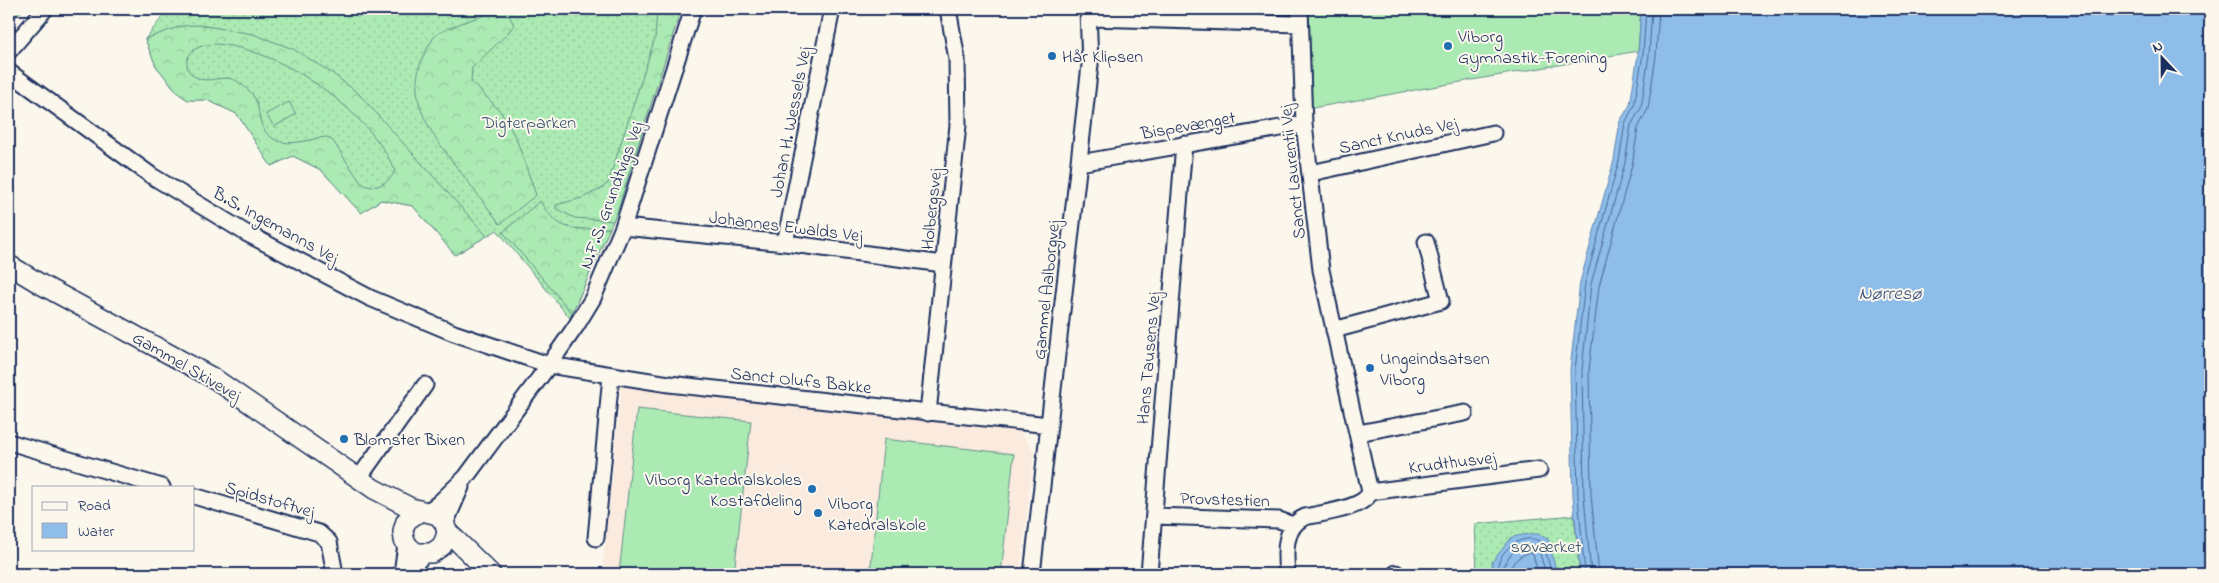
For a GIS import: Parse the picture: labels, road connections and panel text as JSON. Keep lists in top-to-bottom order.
{
  "streets": {
    "main road": ["Gammel Skivevej"],
    "street": [
      "Johan H. Wessels Vej",
      "Bispevænget",
      "Sanct Knuds Vej",
      "Sanct Laurentii Vej",
      "N.F.S. Grundtvigs Vej",
      "Holbergsvej",
      "B.S. Ingemanns Vej",
      "Johannes Ewalds Vej",
      "Gammel Aalborgvej",
      "Hans Tausens Vej",
      "Sanct Olufs Bakke",
      "Krudthusvej",
      "Spidstoftvej",
      "Provstestien"
    ]
  },
  "crossings": [
    ["Johan H. Wessels Vej", "Johannes Ewalds Vej"],
    ["Bispevænget", "Sanct Laurentii Vej"],
    ["Bispevænget", "Gammel Aalborgvej"],
    ["Bispevænget", "Hans Tausens Vej"],
    ["Sanct Knuds Vej", "Sanct Laurentii Vej"],
    ["Sanct Laurentii Vej", "Krudthusvej"],
    ["N.F.S. Grundtvigs Vej", "B.S. Ingemanns Vej"],
    ["N.F.S. Grundtvigs Vej", "Johannes Ewalds Vej"],
    ["N.F.S. Grundtvigs Vej", "Gammel Skivevej"],
    ["N.F.S. Grundtvigs Vej", "Sanct Olufs Bakke"],
    ["Holbergsvej", "Johannes Ewalds Vej"],
    ["Holbergsvej", "Sanct Olufs Bakke"],
    ["B.S. Ingemanns Vej", "Sanct Olufs Bakke"],
    ["Gammel Aalborgvej", "Sanct Olufs Bakke"],
    ["Hans Tausens Vej", "Provstestien"]
  ],
  "water": ["Nørresø"],
  "parks": ["Digterparken", "sØværket"],
  "places": [
    "Viborg Gymnastik-Forening",
    "Hår Klipsen",
    "Ungeindsatsen Viborg",
    "Blomster Bixen",
    "Viborg Katedralskoles Kostafdeling",
    "Viborg Katedralskole"
  ],
  "legend": ["Road", "Water"],
  "north": "top"
}
